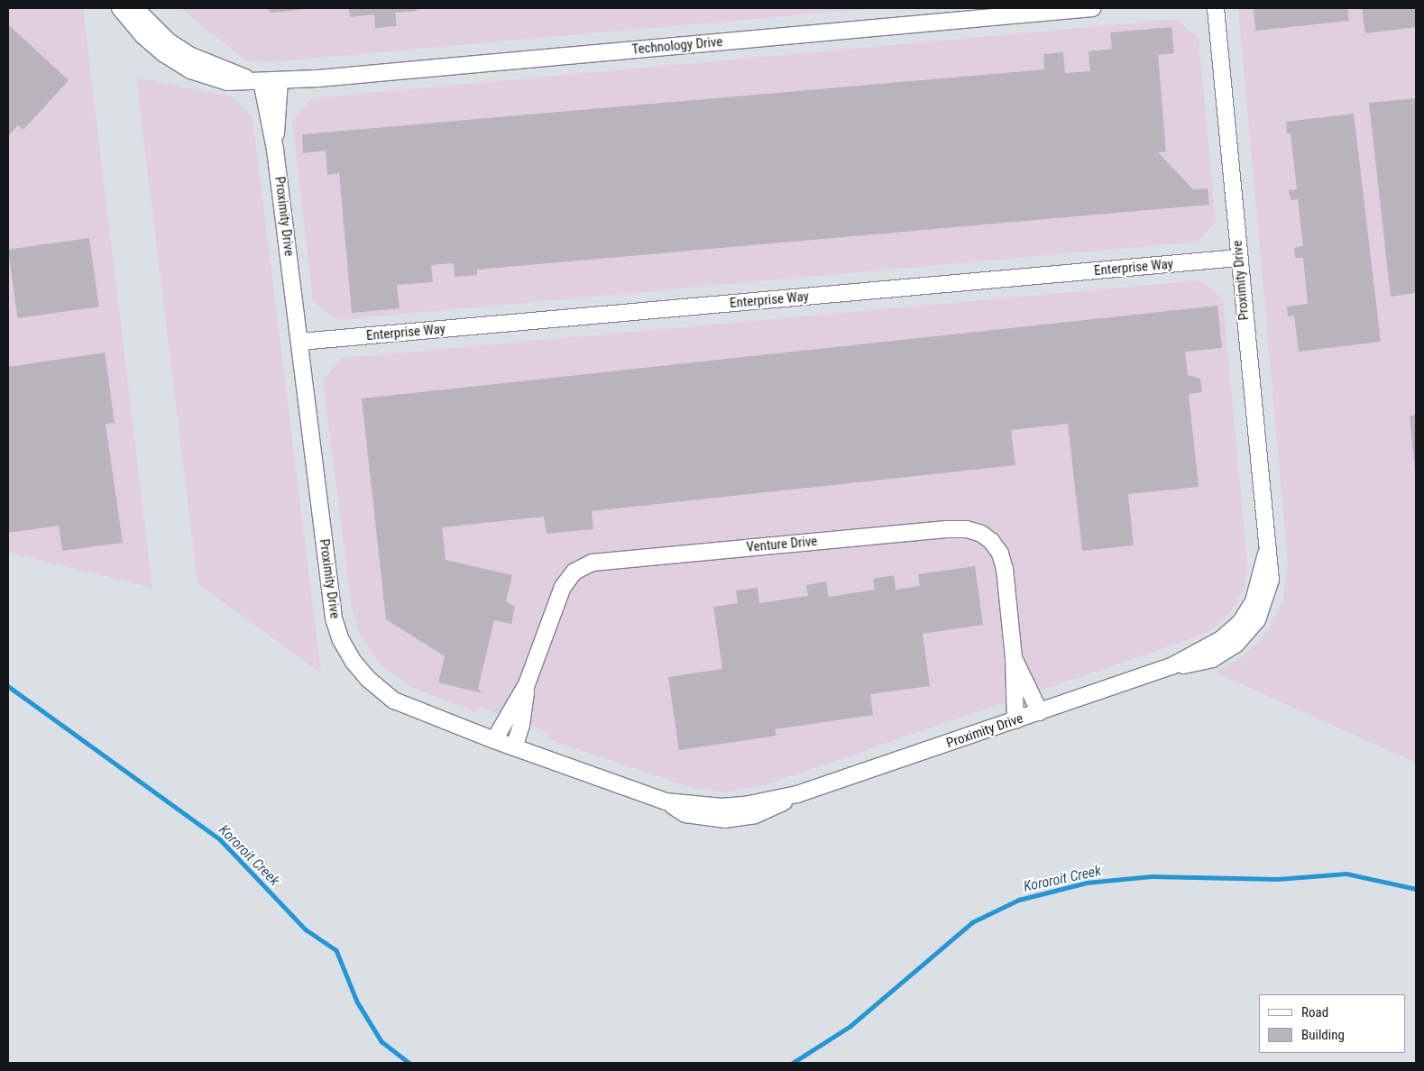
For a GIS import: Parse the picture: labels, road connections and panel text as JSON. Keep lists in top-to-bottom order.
{
  "streets": {
    "street": [
      "Technology Drive",
      "Proximity Drive",
      "Enterprise Way",
      "Venture Drive"
    ]
  },
  "crossings": [
    ["Technology Drive", "Proximity Drive"],
    ["Proximity Drive", "Enterprise Way"],
    ["Proximity Drive", "Venture Drive"]
  ],
  "water": ["Kororoit Creek"],
  "legend": ["Road", "Building"]
}
